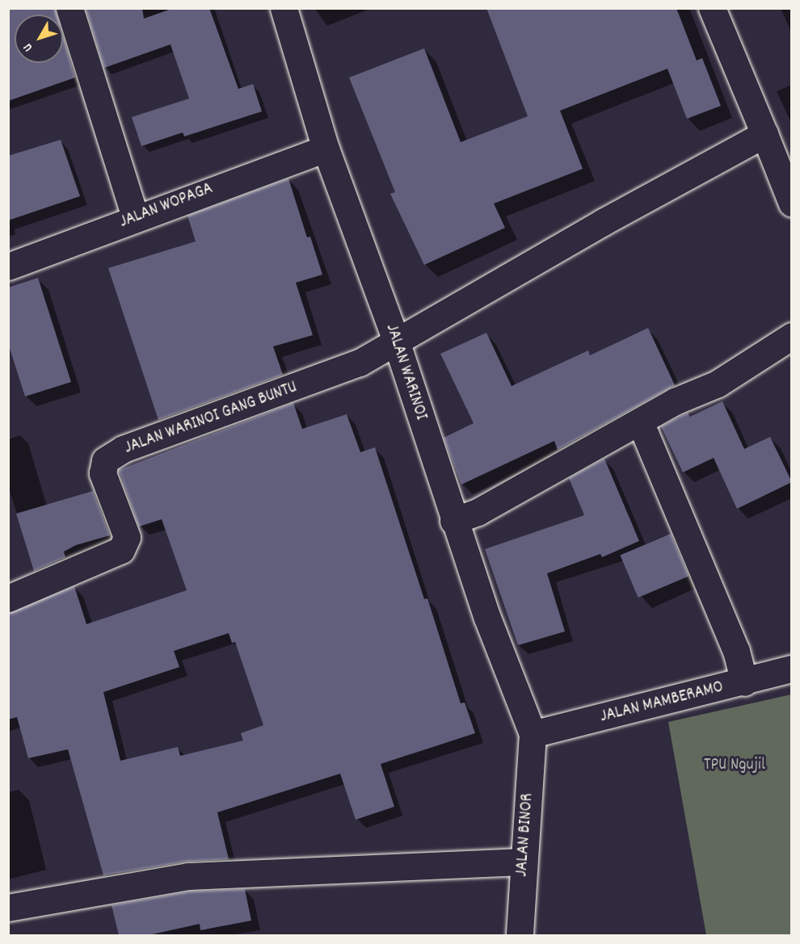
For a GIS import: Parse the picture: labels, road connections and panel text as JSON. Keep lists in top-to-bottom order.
{
  "streets": {
    "street": [
      "JALAN WOPAGA",
      "JALAN WARINOI",
      "JALAN WARINOI GANG BUNTU",
      "JALAN MAMBERAMO",
      "JALAN BINOR"
    ]
  },
  "crossings": [
    ["JALAN WOPAGA", "JALAN WARINOI"],
    ["JALAN WARINOI", "JALAN WARINOI GANG BUNTU"],
    ["JALAN WARINOI", "JALAN MAMBERAMO"],
    ["JALAN WARINOI", "JALAN BINOR"],
    ["JALAN MAMBERAMO", "JALAN BINOR"]
  ],
  "parks": ["TPU Ngujil"],
  "north": "bottom left"
}
